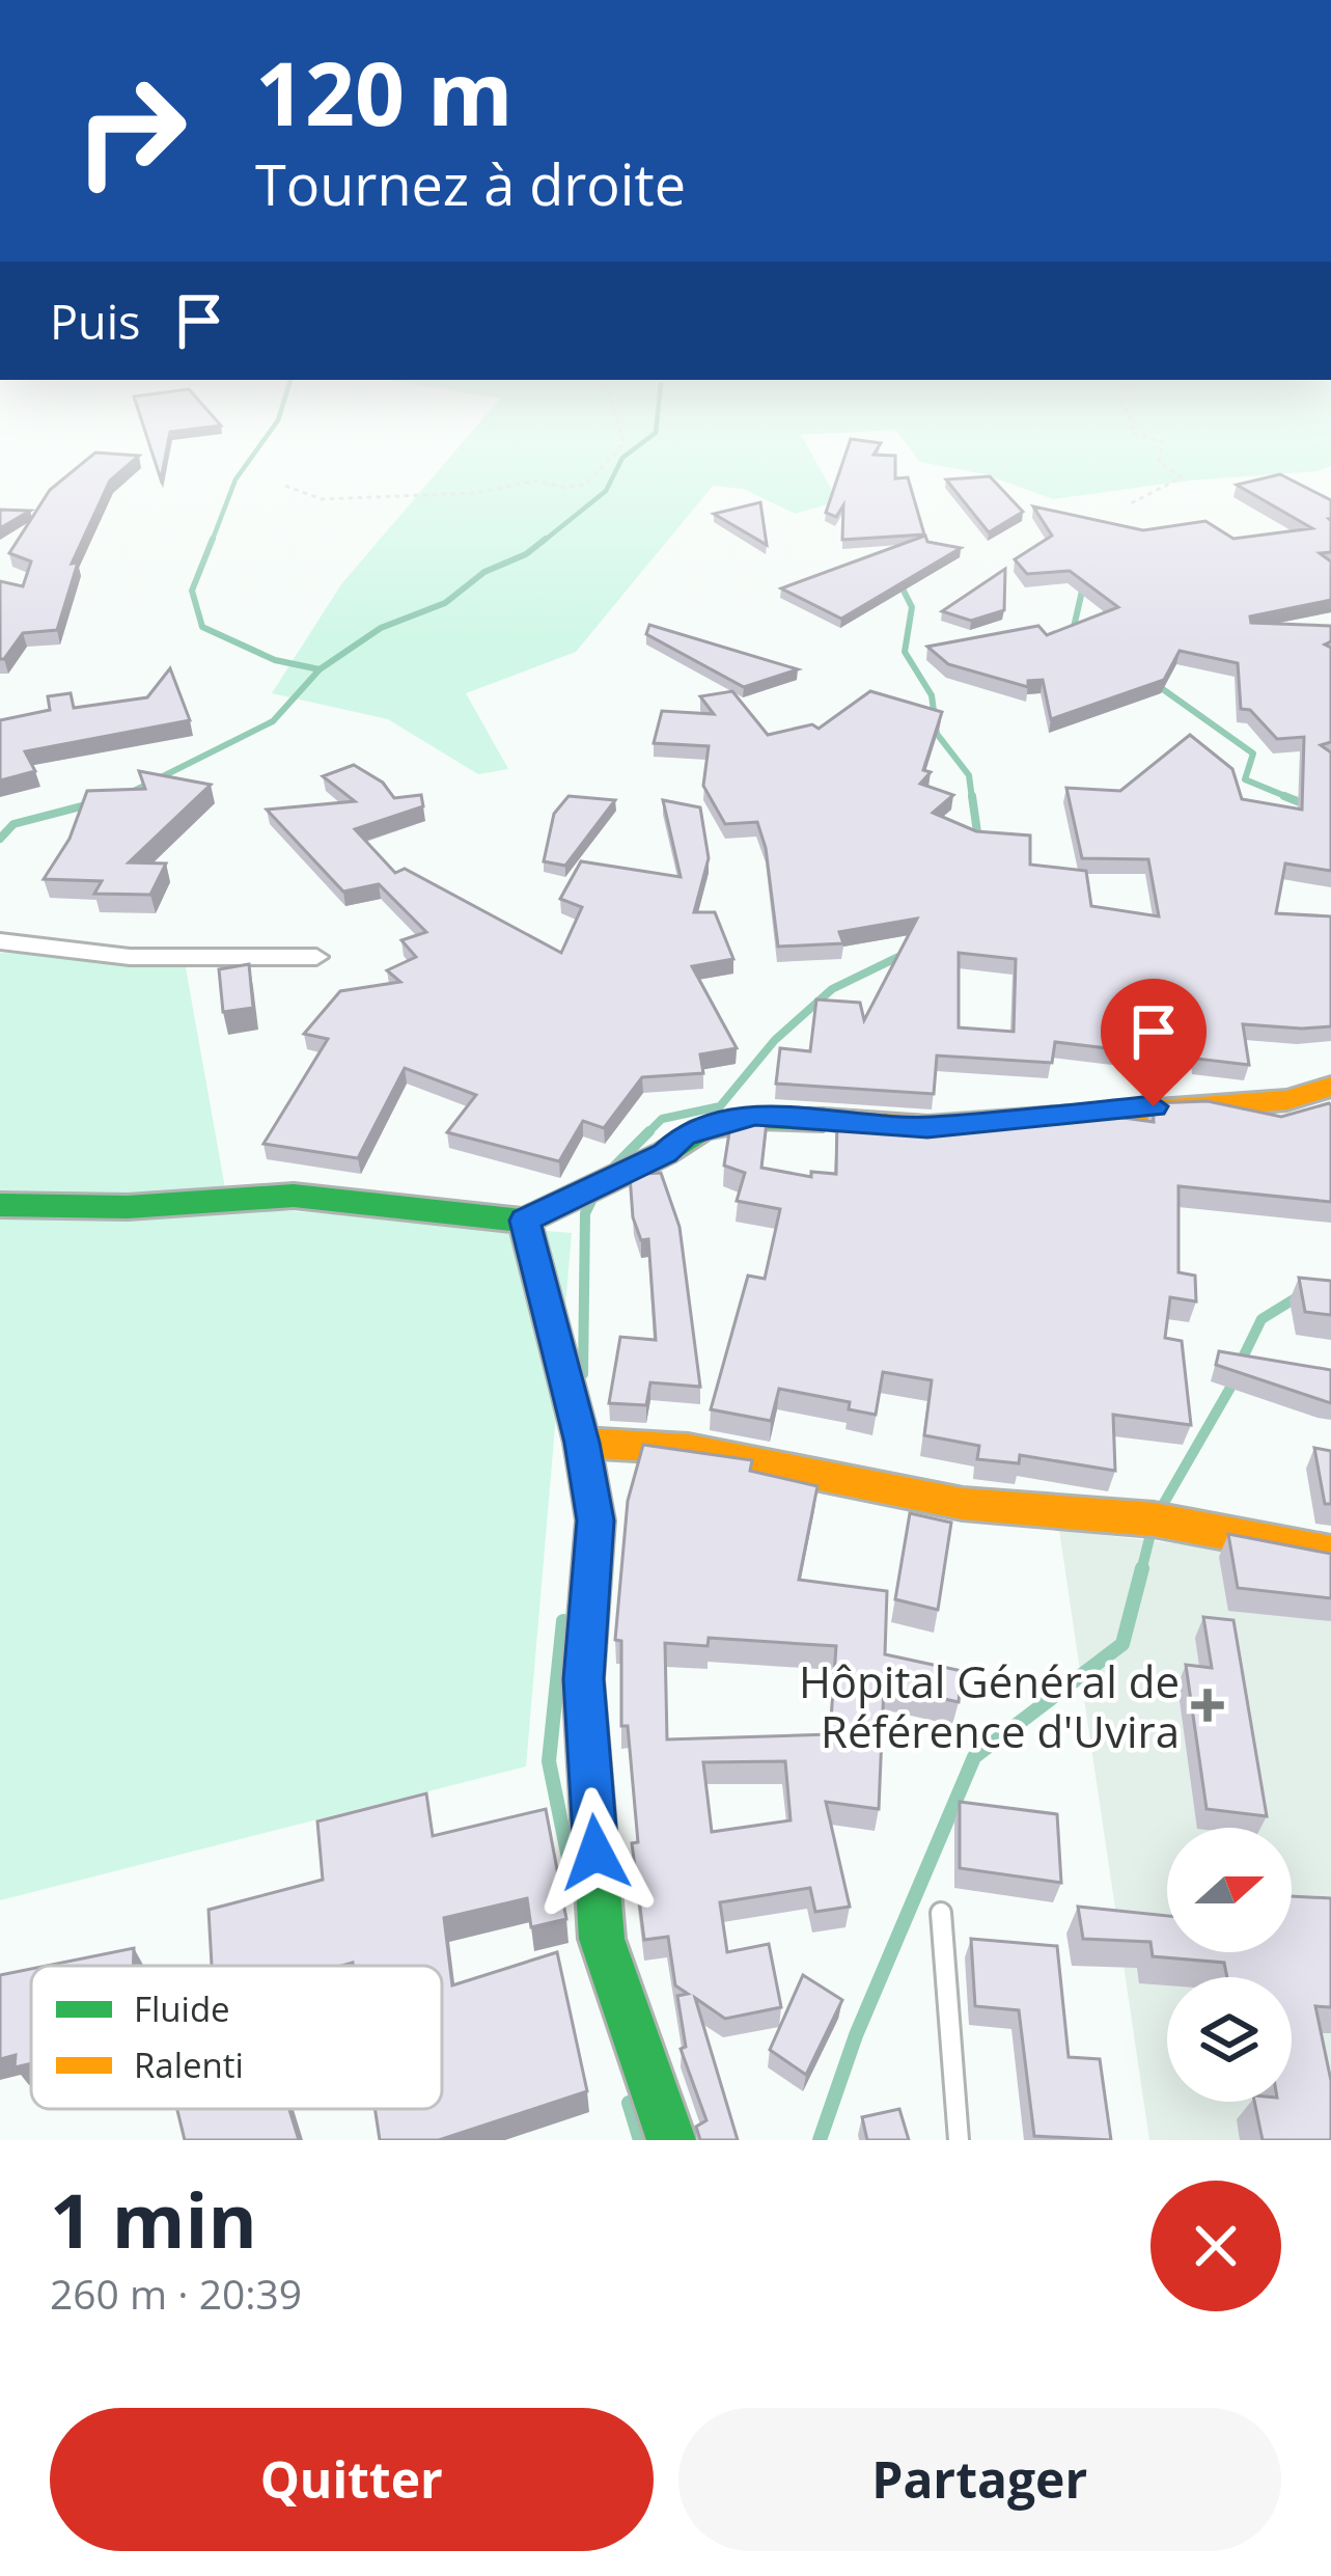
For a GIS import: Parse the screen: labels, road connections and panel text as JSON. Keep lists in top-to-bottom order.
{
  "places": {
    "health": ["Hôpital Général de Référence d'Uvira"]
  },
  "legend": ["Fluide", "Ralenti"],
  "north": "right",
  "page": {
    "turn": ["120 m", "Tournez à droite"],
    "then": "Puis",
    "heading": ["1 min", "260 m · 20:39"],
    "buttons": ["Quitter", "Partager"]
  }
}
